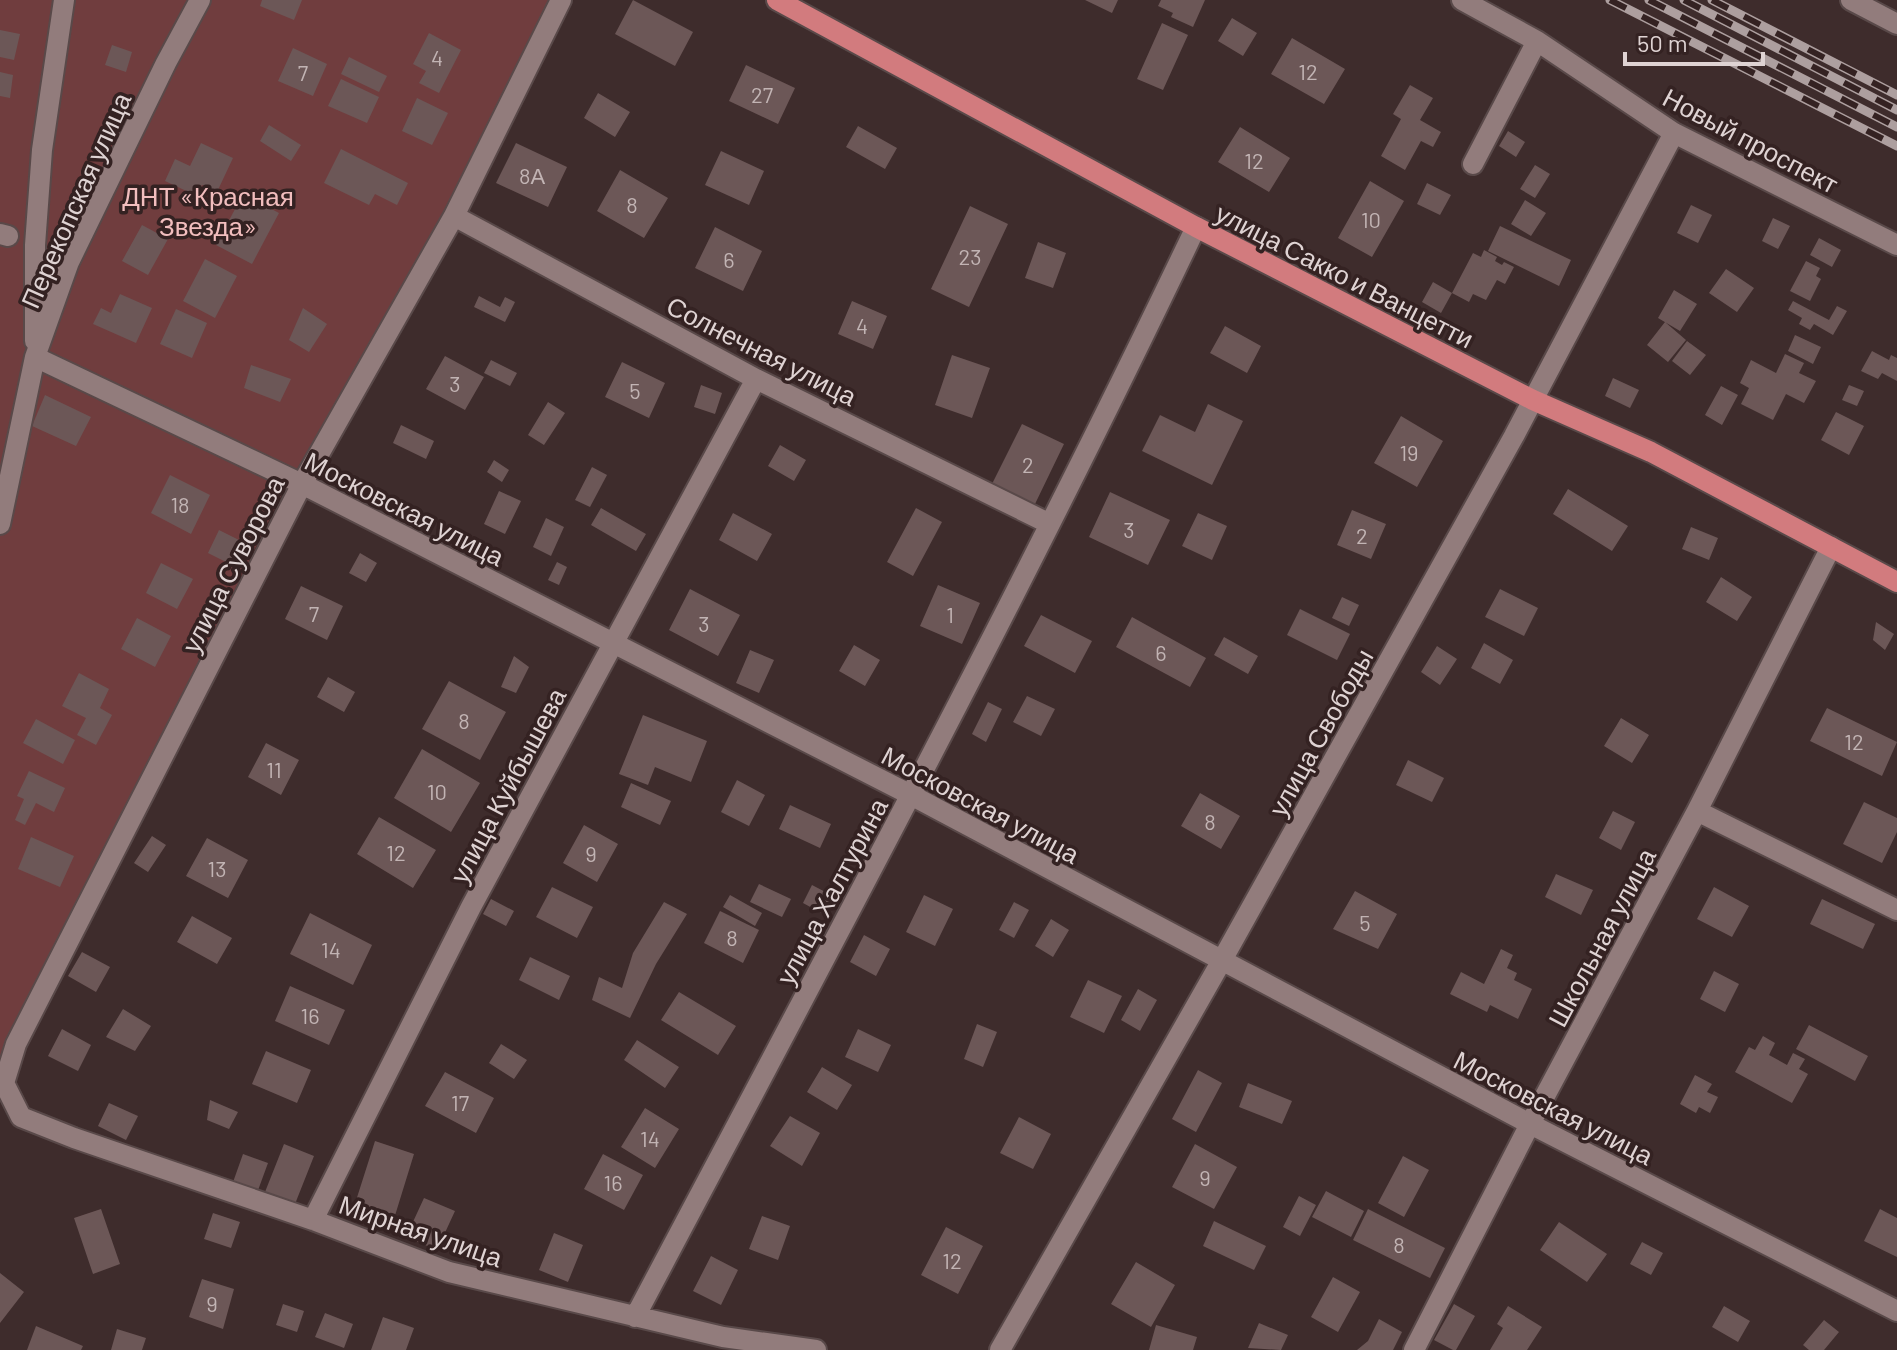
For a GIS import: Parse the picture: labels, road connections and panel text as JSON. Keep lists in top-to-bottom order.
{
  "streets": {
    "main road": ["улица Сакко и Ванцетти"],
    "street": [
      "Новый проспект",
      "Перекопская улица",
      "Солнечная улица",
      "Московская улица",
      "улица Суворова",
      "улица Свободы",
      "улица Куйбышева",
      "улица Халтурина",
      "Школьная улица",
      "Мирная улица"
    ]
  },
  "crossings": [
    ["Новый проспект", "улица Свободы"],
    ["Перекопская улица", "Московская улица"],
    ["улица Сакко и Ванцетти", "улица Свободы"],
    ["улица Сакко и Ванцетти", "улица Халтурина"],
    ["улица Сакко и Ванцетти", "Школьная улица"],
    ["Солнечная улица", "улица Суворова"],
    ["Солнечная улица", "улица Куйбышева"],
    ["Солнечная улица", "улица Халтурина"],
    ["Московская улица", "улица Суворова"],
    ["Московская улица", "улица Свободы"],
    ["Московская улица", "улица Куйбышева"],
    ["Московская улица", "улица Халтурина"],
    ["Московская улица", "Школьная улица"],
    ["улица Суворова", "Мирная улица"],
    ["улица Куйбышева", "Мирная улица"],
    ["улица Халтурина", "Мирная улица"]
  ],
  "parks": ["ДНТ «Красная Звезда»"],
  "house_numbers": [
    "4",
    "12",
    "7",
    "27",
    "12",
    "8А",
    "8",
    "10",
    "23",
    "6",
    "4",
    "3",
    "5",
    "19",
    "2",
    "18",
    "3",
    "2",
    "7",
    "1",
    "3",
    "6",
    "8",
    "12",
    "11",
    "10",
    "8",
    "12",
    "9",
    "13",
    "5",
    "8",
    "14",
    "16",
    "17",
    "14",
    "9",
    "16",
    "8",
    "12",
    "9"
  ],
  "scale_bar": "50 m"
}
